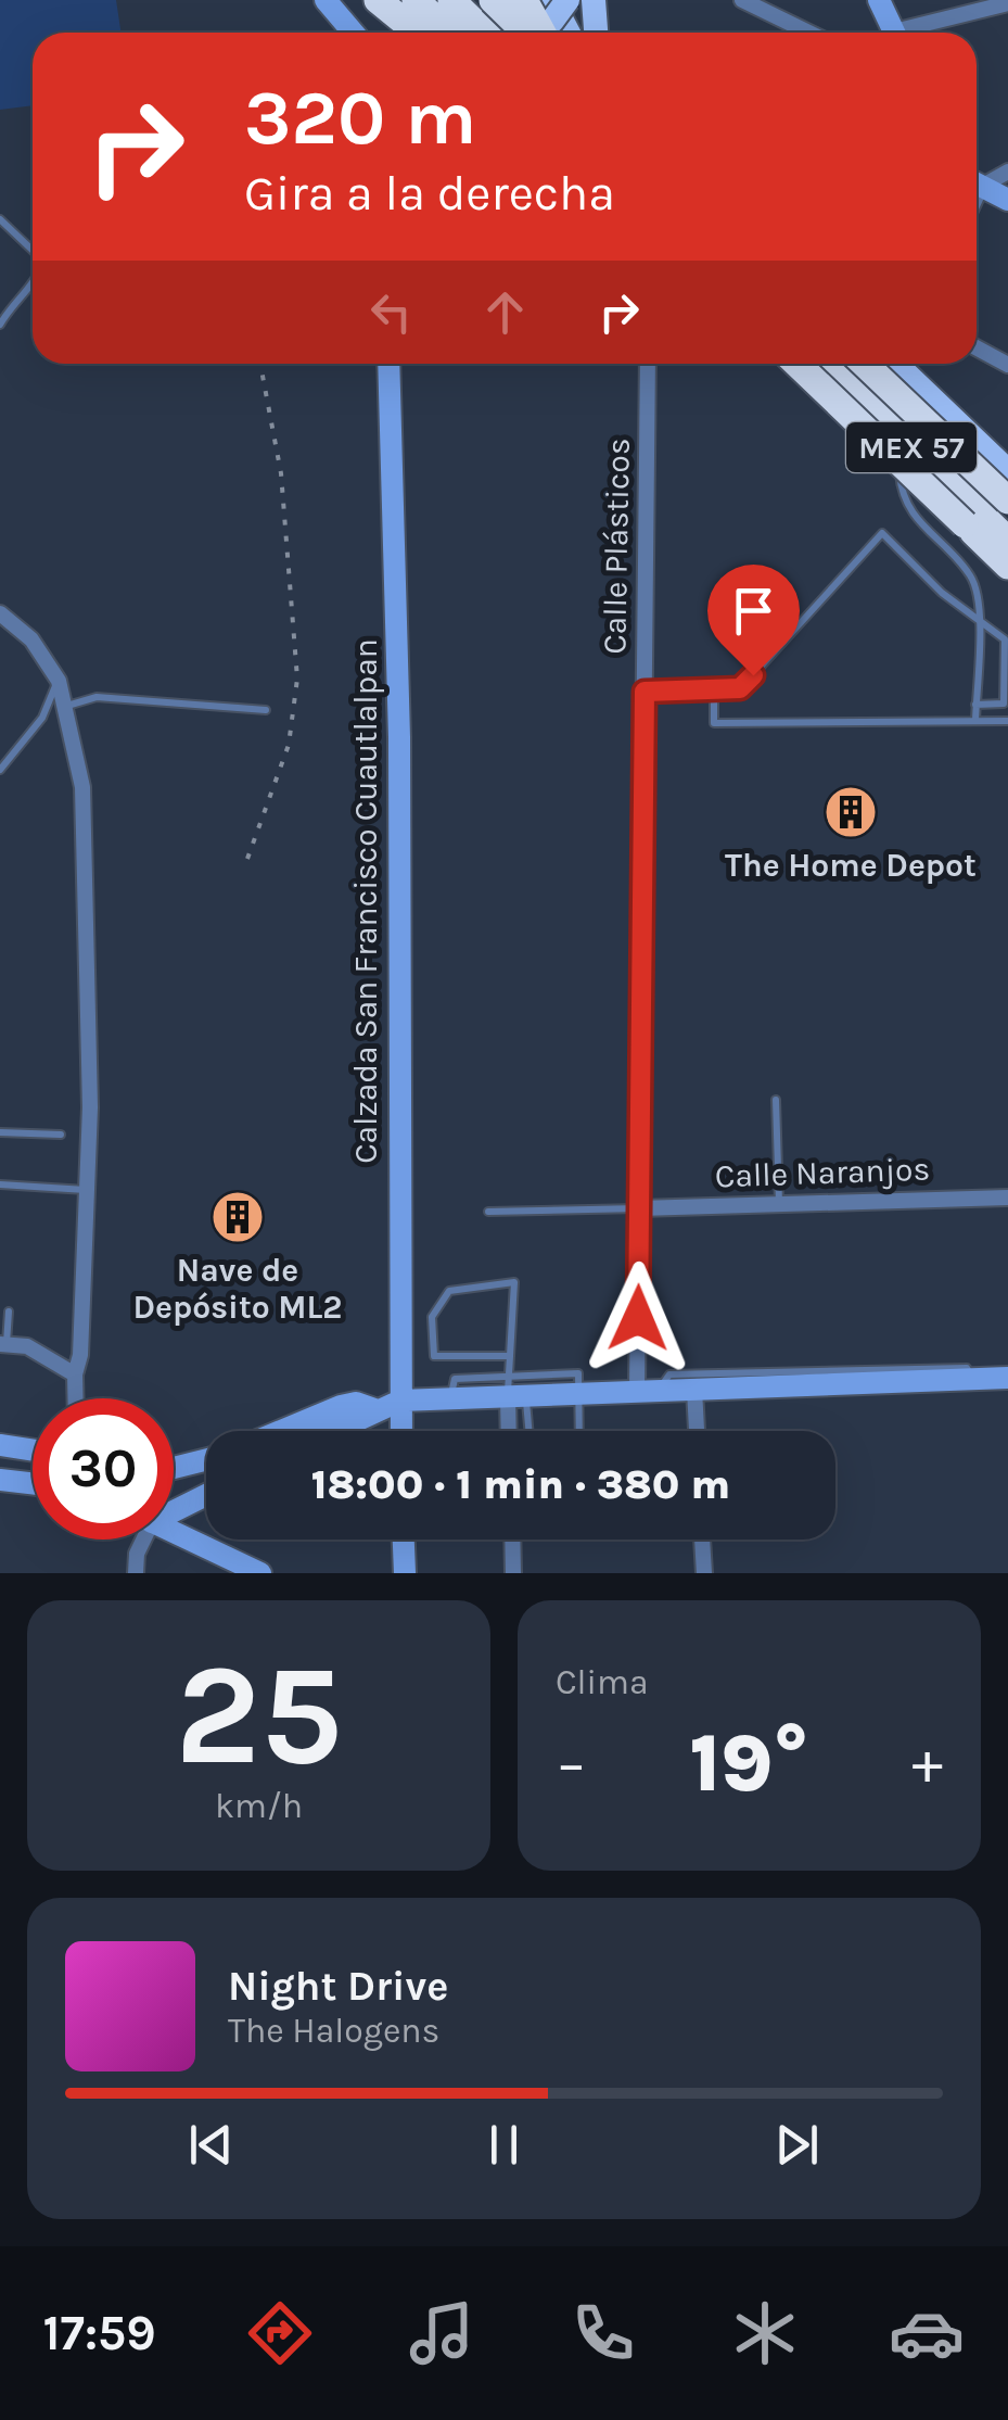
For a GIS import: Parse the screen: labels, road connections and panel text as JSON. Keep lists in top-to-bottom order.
{
  "streets": {
    "highway": ["MEX 57"],
    "main road": ["Calzada San Francisco Cuautlalpan"],
    "street": ["Calle Plásticos", "Calle Naranjos"]
  },
  "crossings": [
    ["Calle Plásticos", "Calle Naranjos"]
  ],
  "places": {
    "building": ["The Home Depot", "Nave de Depósito ML2"]
  },
  "page": {
    "turn": ["320 m", "Gira a la derecha"],
    "limit": "30",
    "trip": "18:00 · 1 min · 380 m",
    "tile": [
      ["25", "km/h"],
      "Clima"
    ],
    "heat": ["−", "19°", "+"],
    "song": ["Night Drive", "The Halogens"],
    "tabs": "17:59"
  }
}
